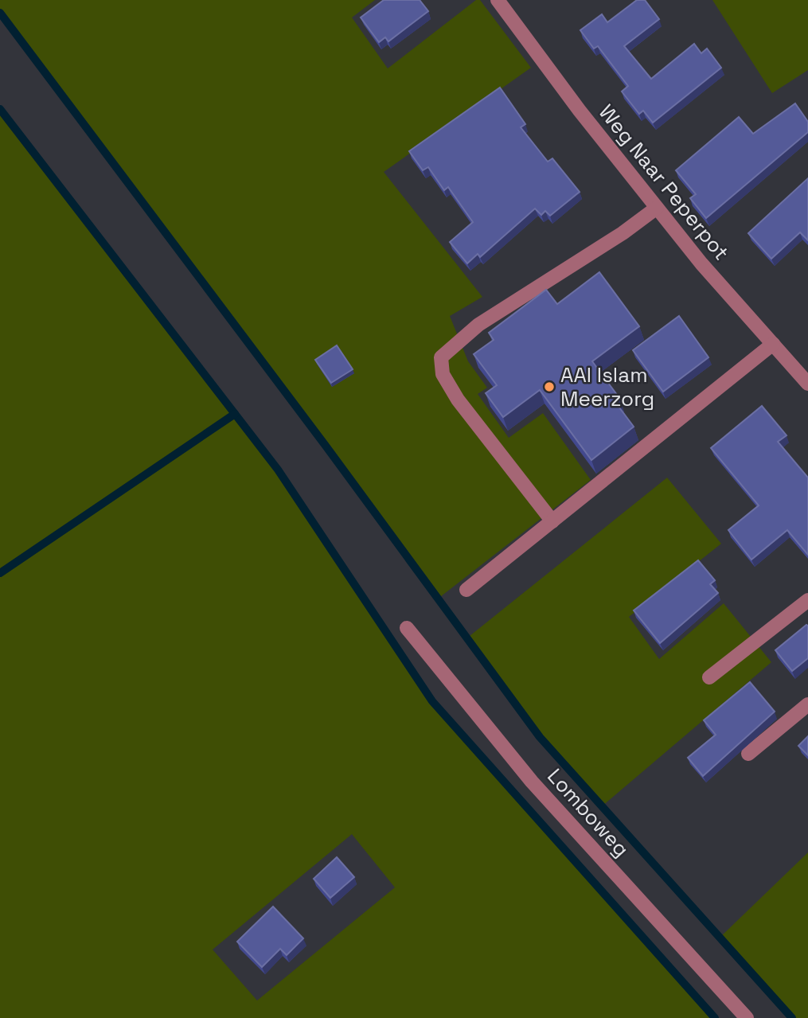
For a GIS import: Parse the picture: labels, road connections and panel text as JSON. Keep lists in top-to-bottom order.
{
  "streets": {
    "street": ["Weg Naar Peperpot", "Lomboweg"]
  },
  "places": ["AAI Islam Meerzorg"]
}
